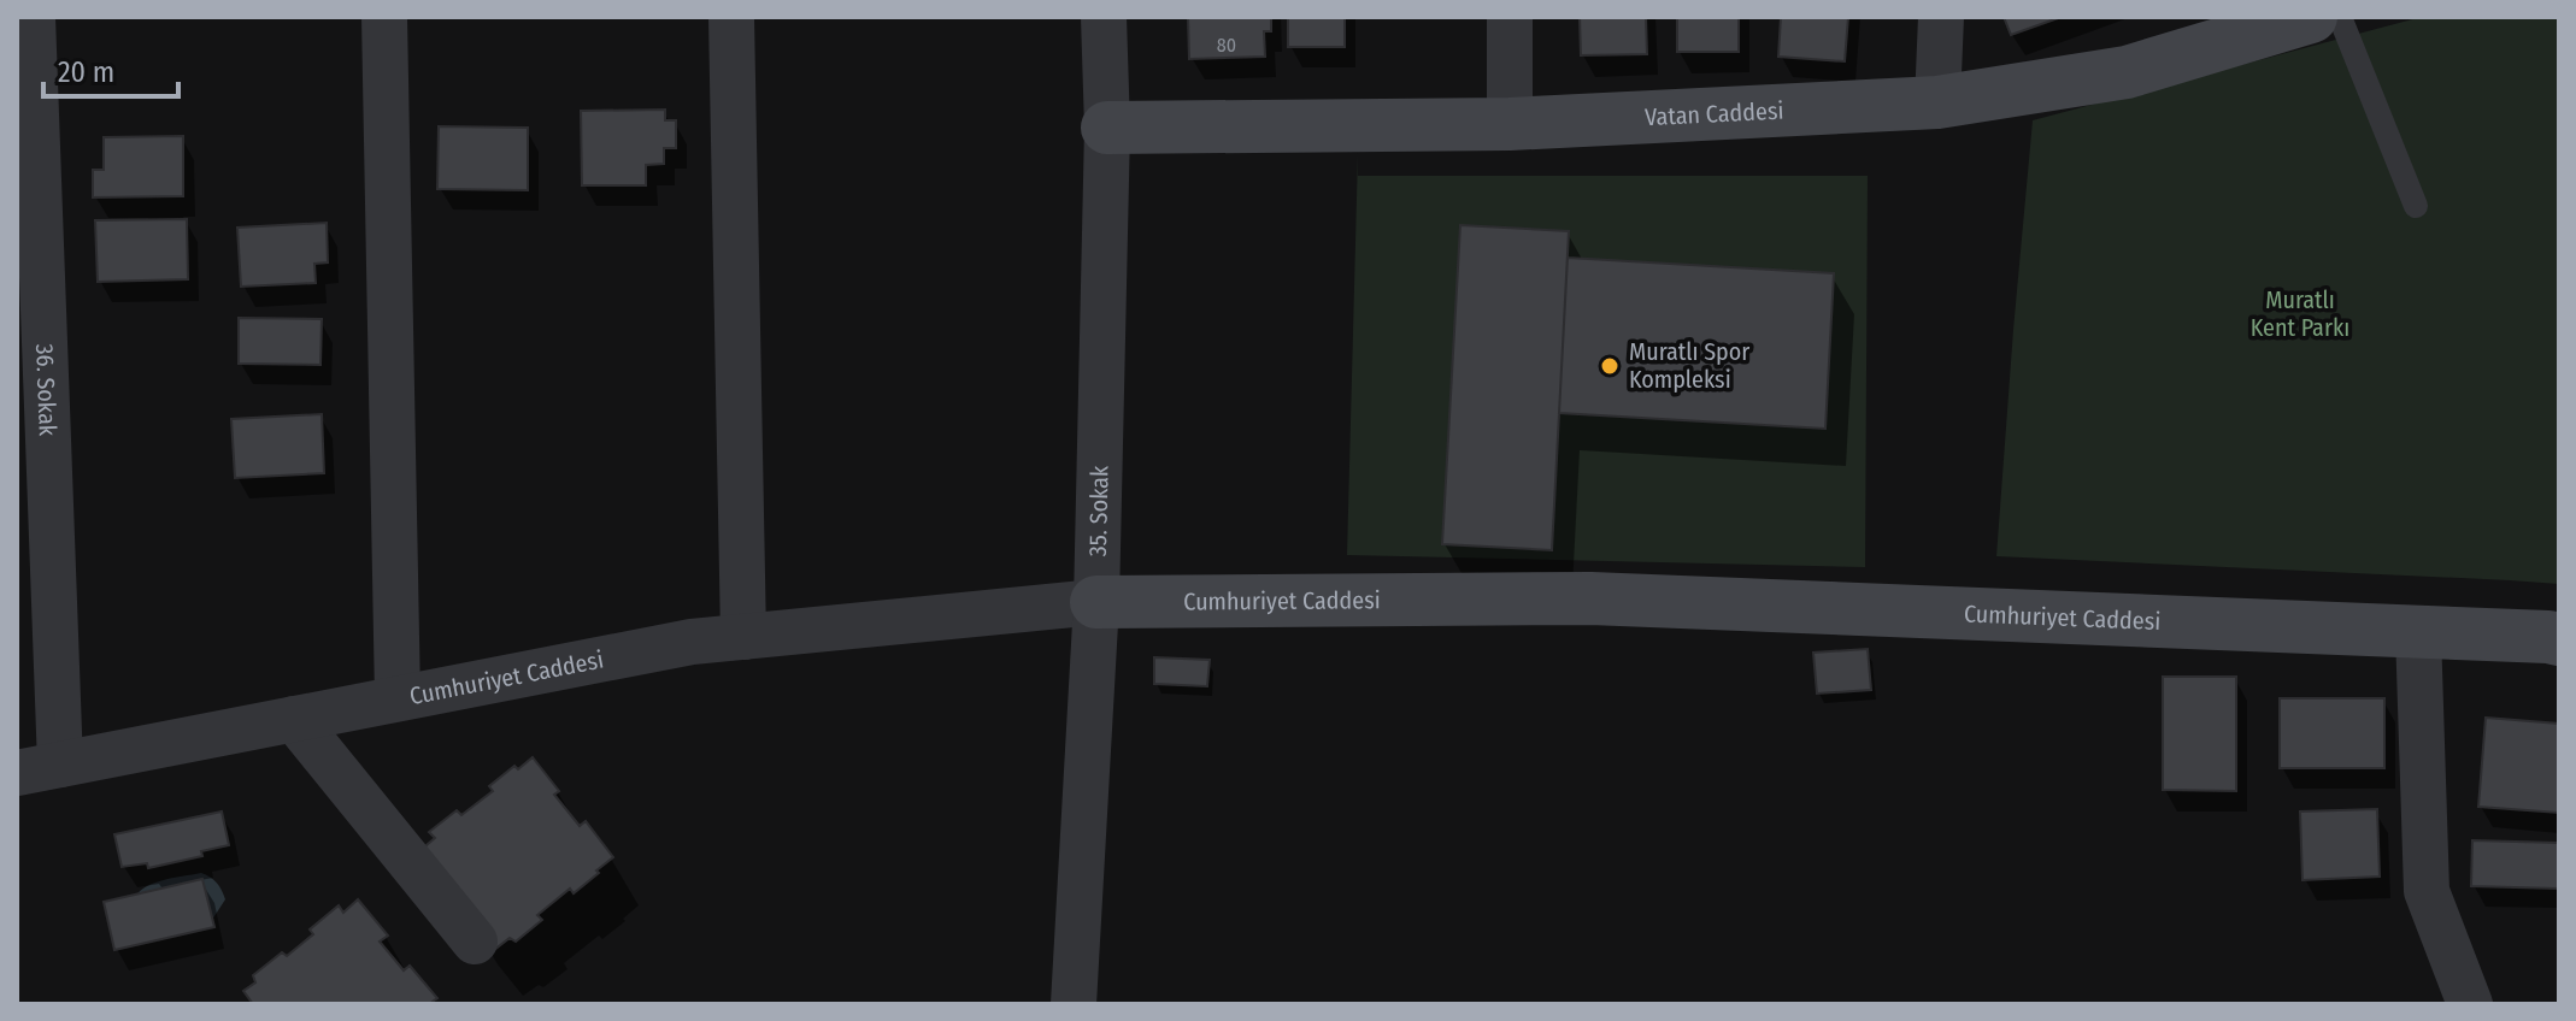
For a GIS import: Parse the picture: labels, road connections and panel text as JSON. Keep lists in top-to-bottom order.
{
  "streets": {
    "street": [
      "Vatan Caddesi",
      "36. Sokak",
      "35. Sokak",
      "Cumhuriyet Caddesi"
    ]
  },
  "crossings": [
    ["Vatan Caddesi", "35. Sokak"],
    ["36. Sokak", "Cumhuriyet Caddesi"],
    ["35. Sokak", "Cumhuriyet Caddesi"]
  ],
  "parks": ["Muratlı Kent Parkı"],
  "places": ["Muratlı Spor Kompleksi"],
  "house_numbers": ["80"],
  "scale_bar": "20 m"
}
